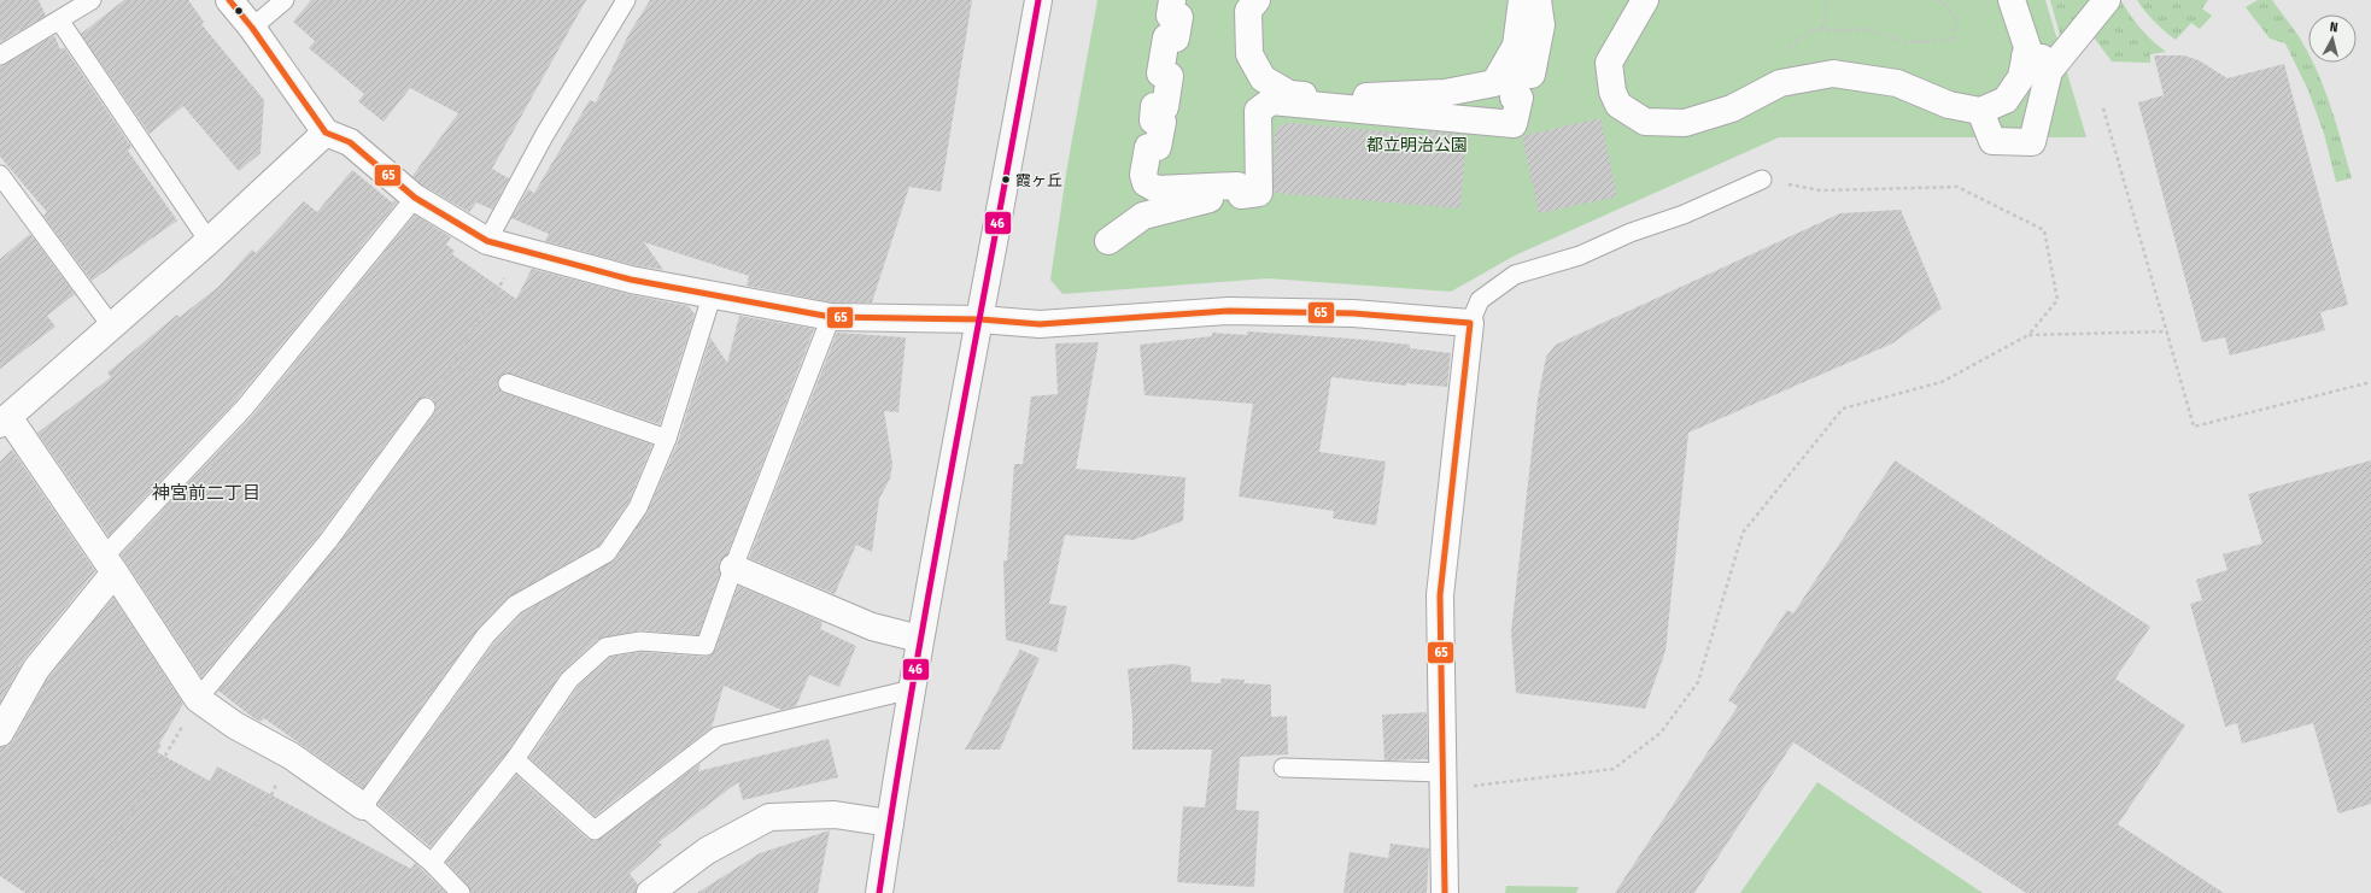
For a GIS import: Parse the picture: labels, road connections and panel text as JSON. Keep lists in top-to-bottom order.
{
  "districts": ["神宮前二丁目"],
  "parks": ["都立明治公園"],
  "places": ["霞ヶ丘"],
  "lines": ["transit line 65", "transit line 46"],
  "north": "top"
}
